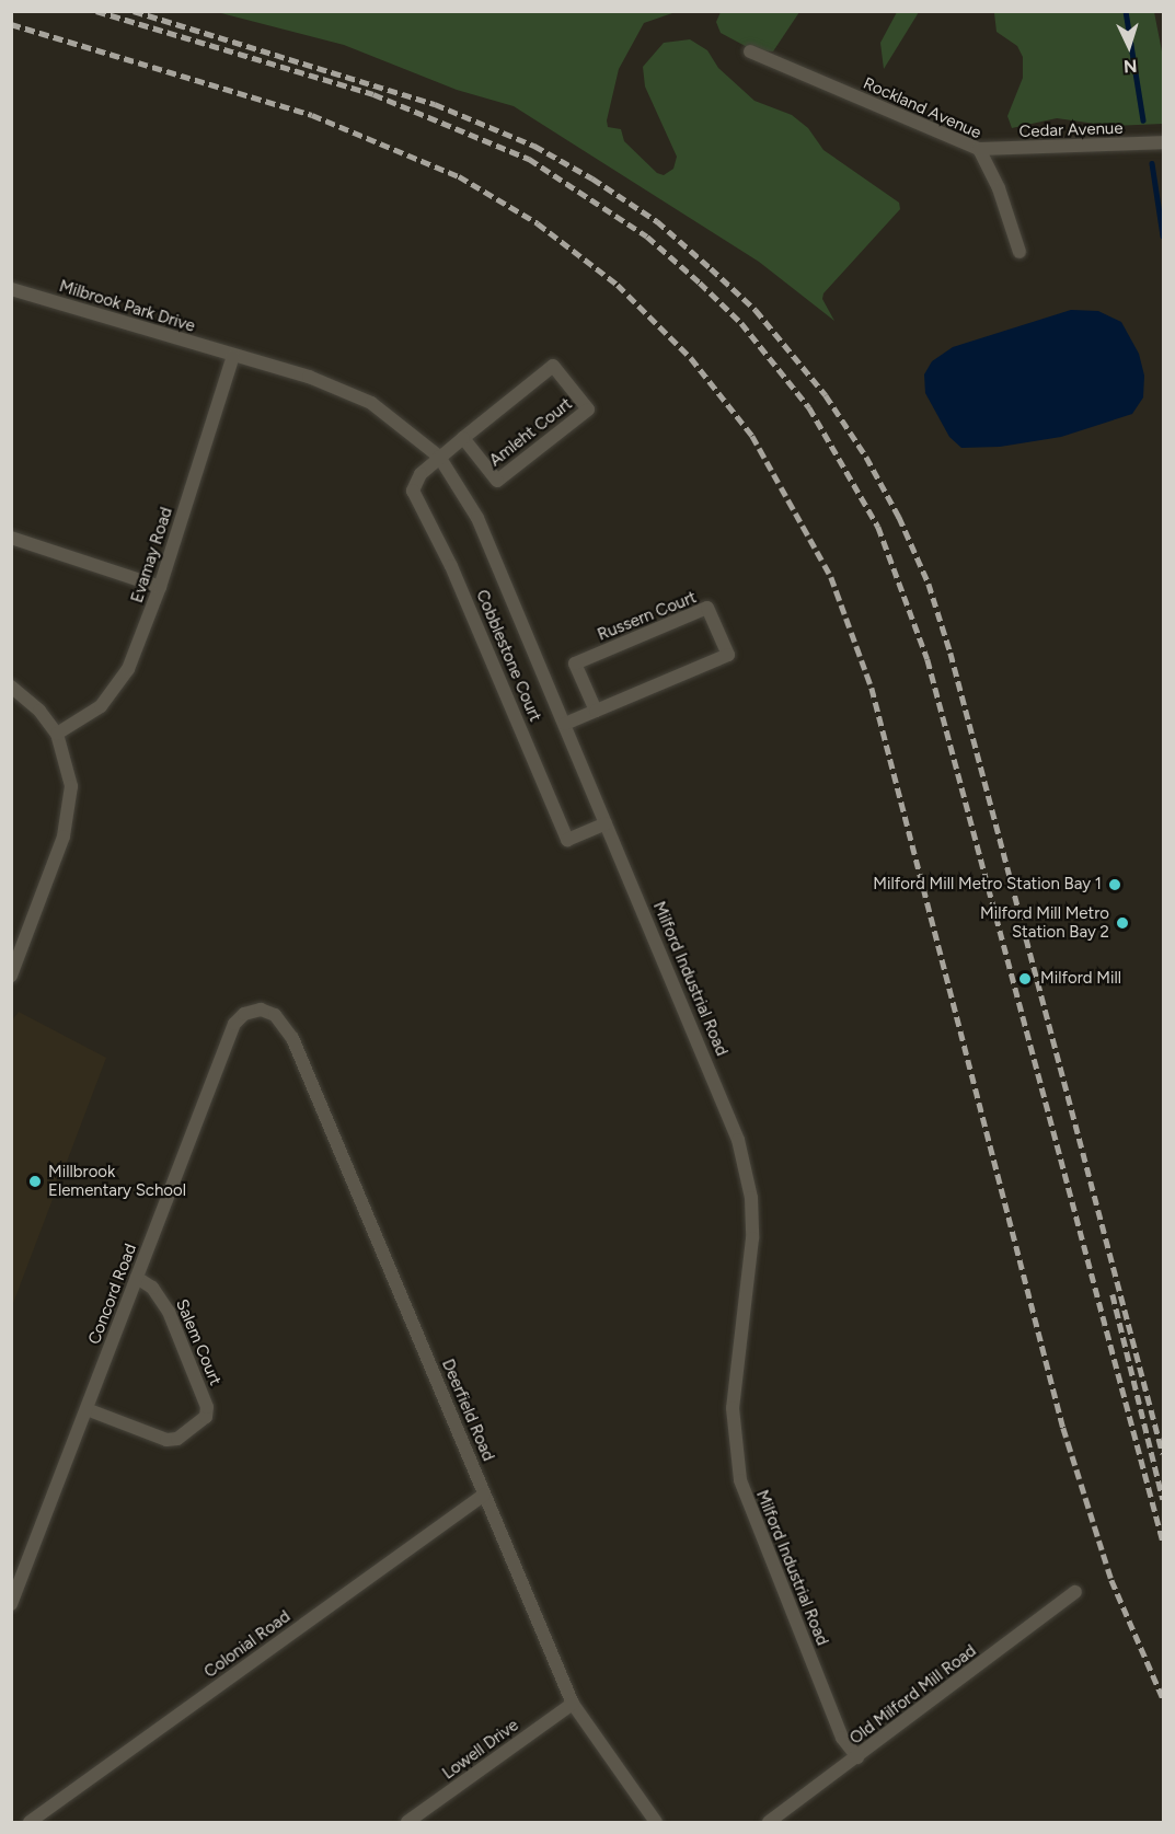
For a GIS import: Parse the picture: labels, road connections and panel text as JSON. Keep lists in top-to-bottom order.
{
  "streets": {
    "street": [
      "Rockland Avenue",
      "Cedar Avenue",
      "Milbrook Park Drive",
      "Amleht Court",
      "Evamay Road",
      "Russern Court",
      "Cobblestone Court",
      "Milford Industrial Road",
      "Concord Road",
      "Salem Court",
      "Deerfield Road",
      "Colonial Road",
      "Old Milford Mill Road",
      "Lowell Drive"
    ]
  },
  "crossings": [
    ["Rockland Avenue", "Cedar Avenue"],
    ["Milbrook Park Drive", "Evamay Road"],
    ["Milbrook Park Drive", "Milford Industrial Road"],
    ["Amleht Court", "Cobblestone Court"],
    ["Amleht Court", "Milford Industrial Road"],
    ["Evamay Road", "Milford Industrial Road"],
    ["Russern Court", "Milford Industrial Road"],
    ["Cobblestone Court", "Milford Industrial Road"],
    ["Milford Industrial Road", "Old Milford Mill Road"],
    ["Concord Road", "Salem Court"],
    ["Concord Road", "Deerfield Road"],
    ["Deerfield Road", "Colonial Road"],
    ["Deerfield Road", "Lowell Drive"]
  ],
  "places": [
    "Milford Mill Metro Station Bay 1",
    "Milford Mill Metro Station Bay 2",
    "Milford Mill",
    "Millbrook Elementary School"
  ],
  "north": "bottom"
}
